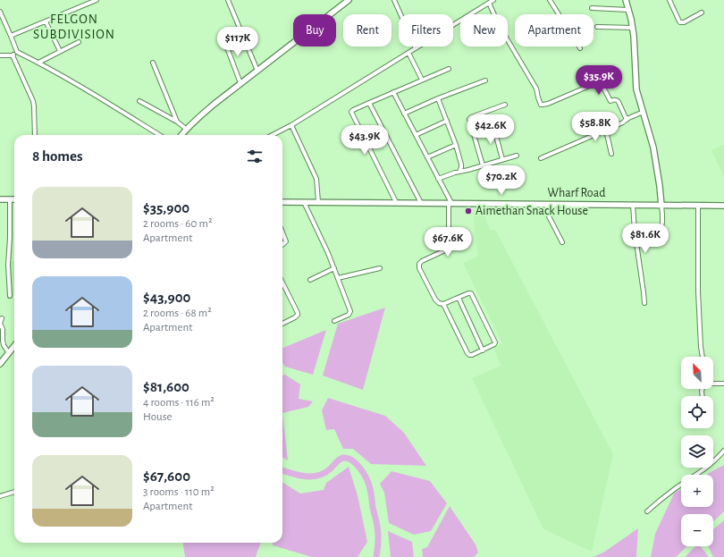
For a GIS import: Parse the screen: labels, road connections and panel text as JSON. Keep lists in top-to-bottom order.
{
  "streets": {
    "main road": ["Wharf Road"]
  },
  "districts": ["FELGON SUBDIVISION"],
  "places": ["Aimethan Snack House"],
  "north": "top left",
  "page": {
    "chip": [
      "Buy",
      "Rent",
      "Filters",
      "New",
      "Apartment"
    ],
    "price": [
      "$117K",
      "$35.9K",
      "$58.8K",
      "$42.6K",
      "$43.9K",
      "$70.2K",
      "$81.6K",
      "$67.6K"
    ],
    "heading": "8 homes",
    "list": [
      {
        "name": "$35,900",
        "note": "2 rooms · 60 m² · Apartment"
      },
      {
        "name": "$43,900",
        "note": "2 rooms · 68 m² · Apartment"
      },
      {
        "name": "$81,600",
        "note": "4 rooms · 116 m² · House"
      },
      {
        "name": "$67,600",
        "note": "3 rooms · 110 m² · Apartment"
      }
    ],
    "map_buttons": ["+", "−"]
  }
}
